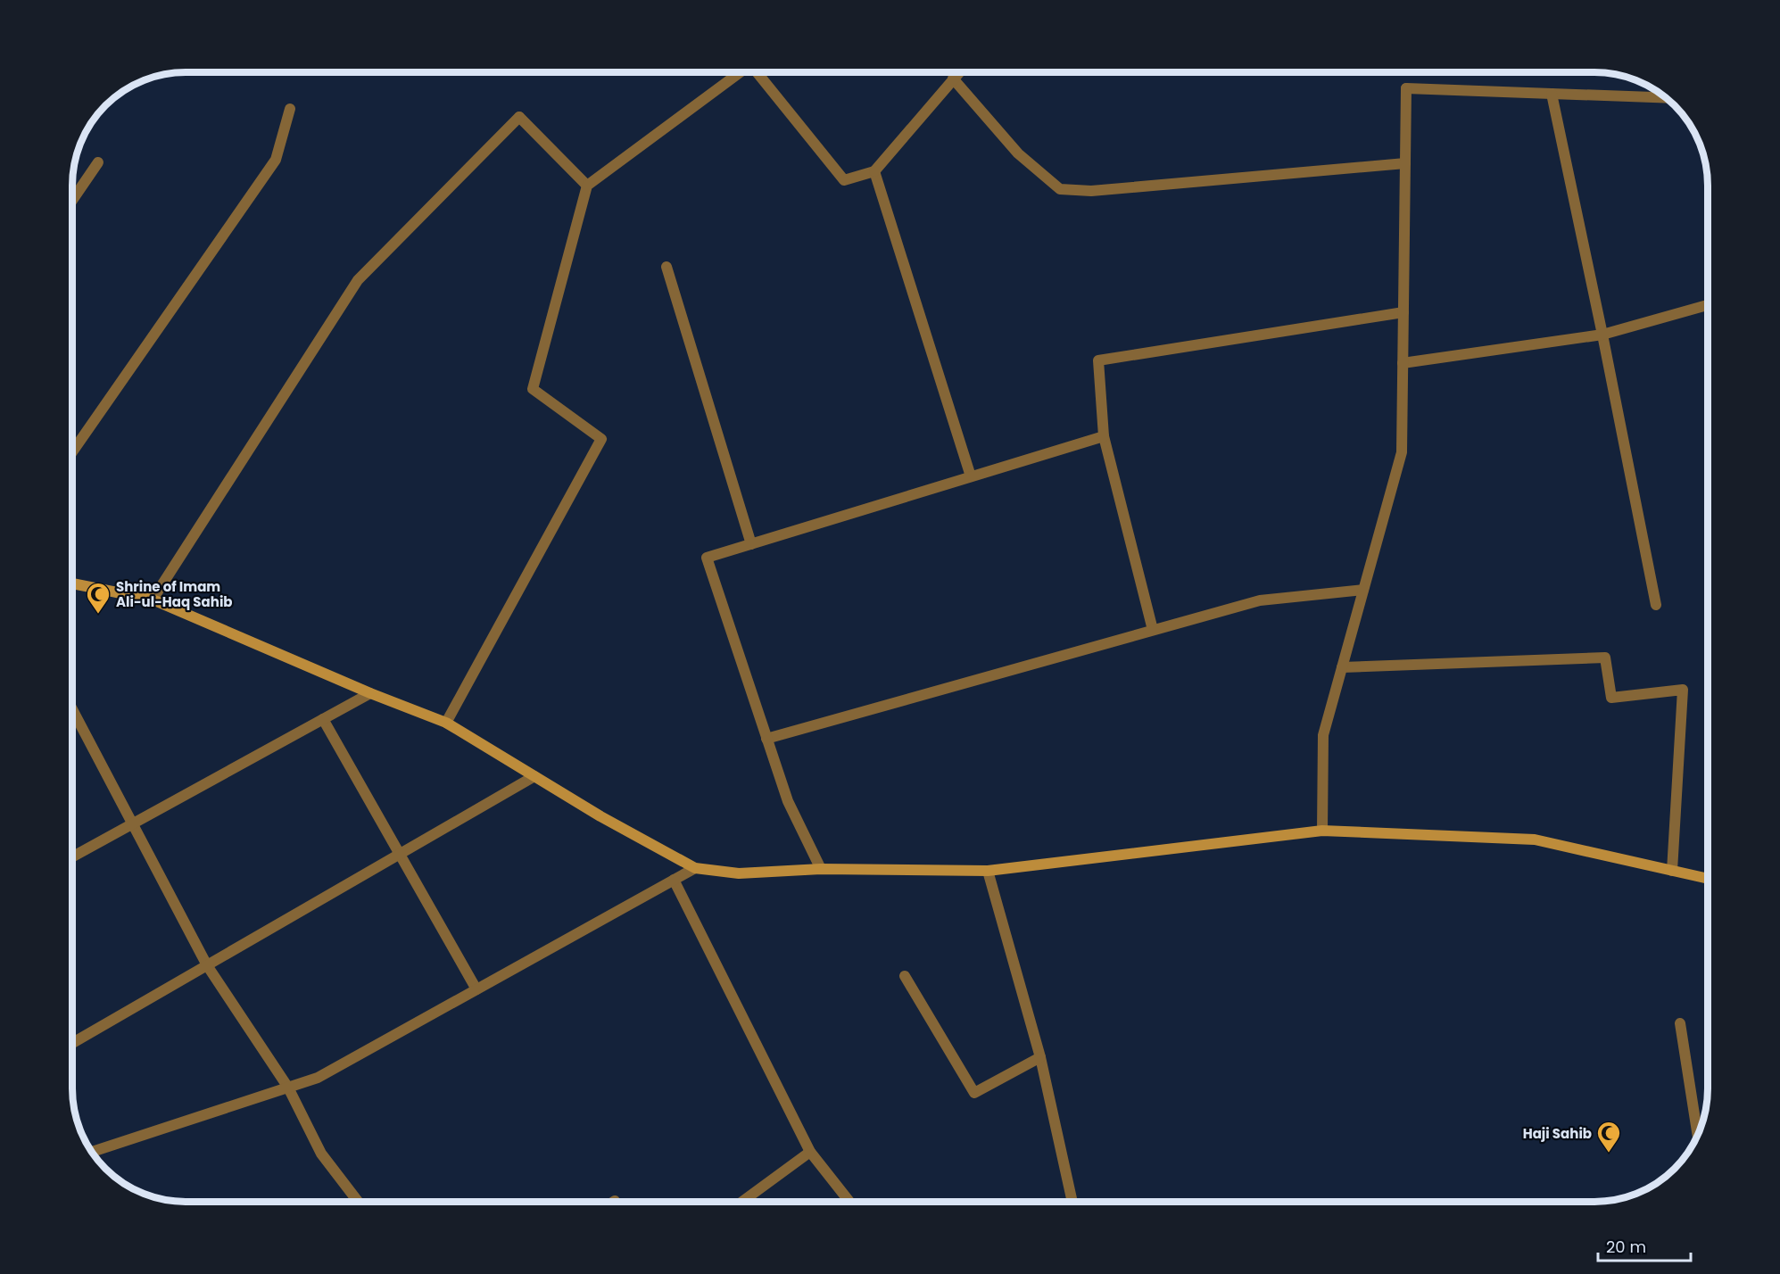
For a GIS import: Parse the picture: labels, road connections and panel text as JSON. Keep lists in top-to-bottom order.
{
  "places": {
    "mosque": ["Shrine of Imam Ali-ul-Haq Sahib", "Haji Sahib"]
  },
  "scale_bar": "20 m"
}
